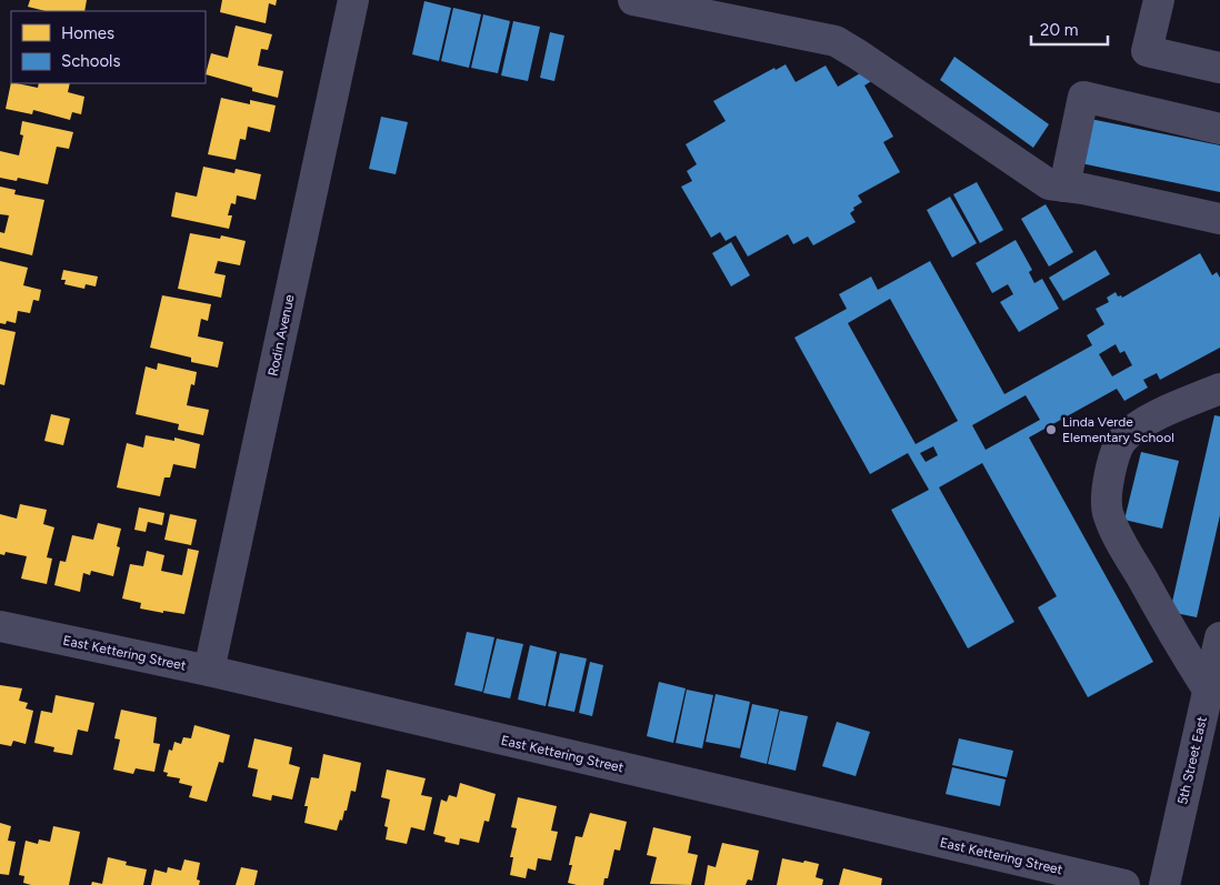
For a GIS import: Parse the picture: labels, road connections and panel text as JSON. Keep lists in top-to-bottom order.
{
  "streets": {
    "street": ["Rodin Avenue", "East Kettering Street", "5th Street East"]
  },
  "crossings": [
    ["Rodin Avenue", "East Kettering Street"]
  ],
  "places": ["Linda Verde Elementary School"],
  "legend": ["Homes", "Schools"],
  "scale_bar": "20 m"
}
